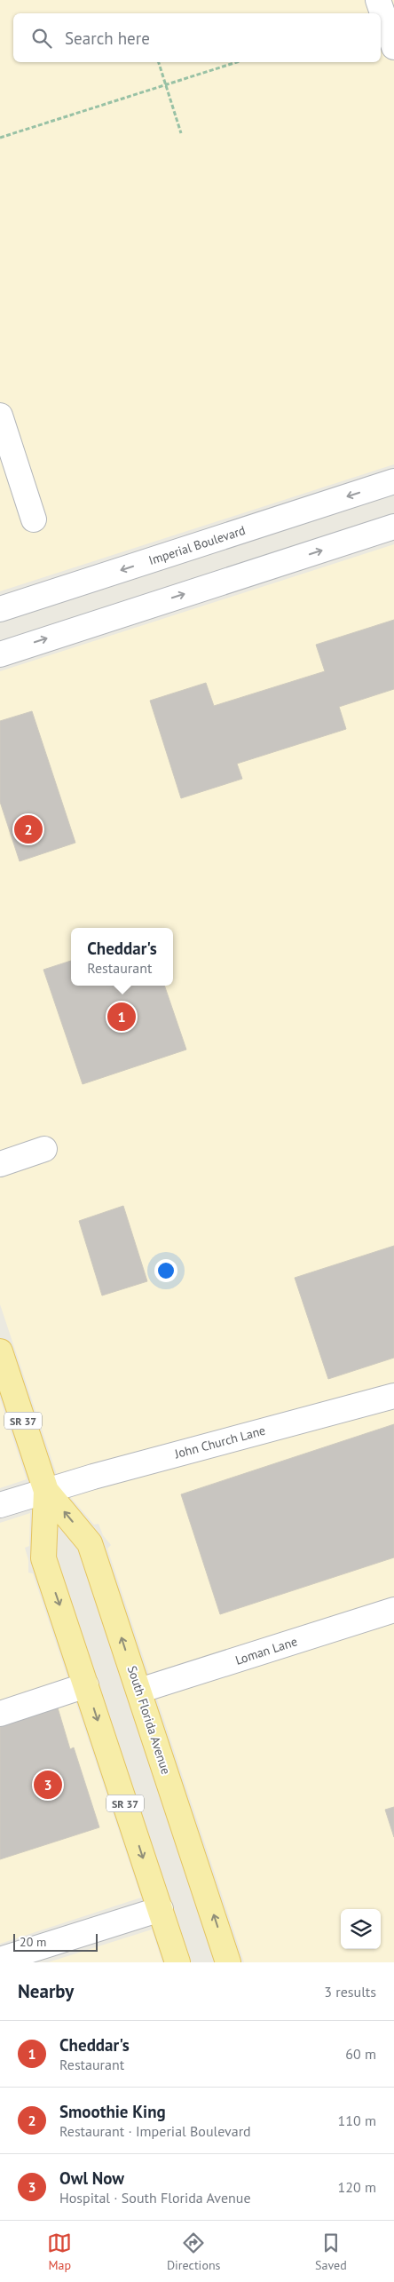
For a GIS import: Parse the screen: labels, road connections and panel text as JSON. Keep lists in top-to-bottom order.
{
  "streets": {
    "main road": ["SR 37", "South Florida Avenue"],
    "street": ["Imperial Boulevard", "John Church Lane", "Loman Lane"]
  },
  "crossings": [
    ["John Church Lane", "South Florida Avenue"],
    ["Loman Lane", "South Florida Avenue"]
  ],
  "scale_bar": "20 m",
  "page": {
    "search": "Search here",
    "pins": ["2", "1", "3"],
    "popup": ["Cheddar's", "Restaurant"],
    "scale": "20 m",
    "heading": ["Nearby", "3 results"],
    "list": [
      {
        "mark": "1",
        "name": "Cheddar's",
        "note": "Restaurant",
        "value": "60 m"
      },
      {
        "mark": "2",
        "name": "Smoothie King",
        "note": "Restaurant · Imperial Boulevard",
        "value": "110 m"
      },
      {
        "mark": "3",
        "name": "Owl Now",
        "note": "Hospital · South Florida Avenue",
        "value": "120 m"
      }
    ],
    "nav": ["Map", "Directions", "Saved"]
  }
}
